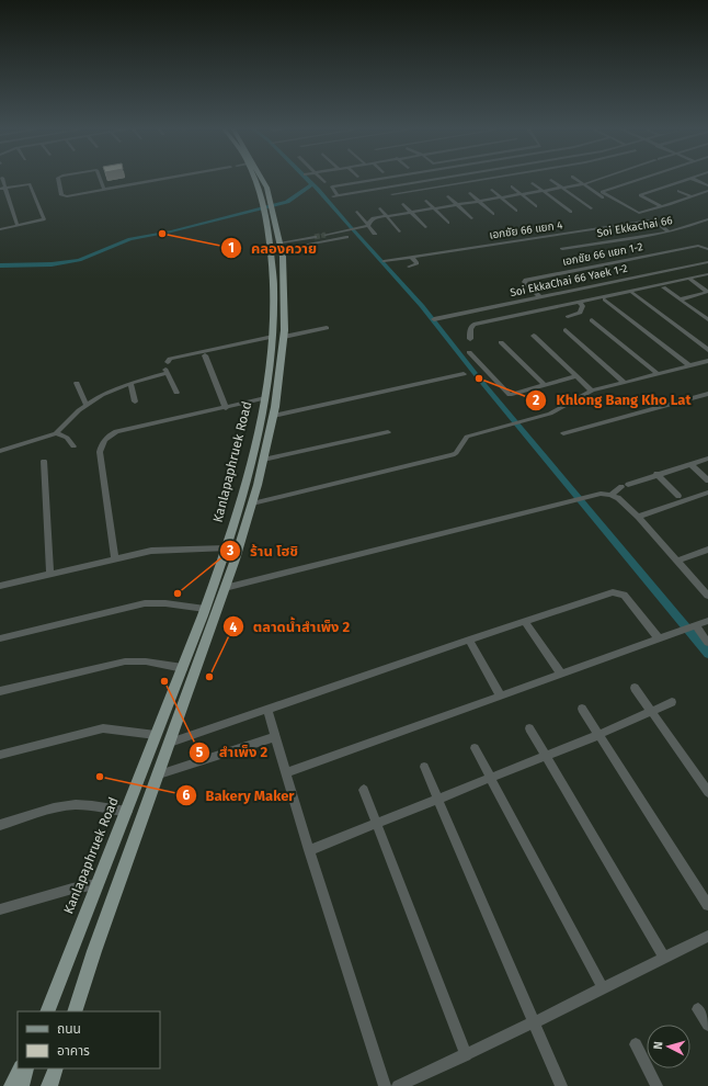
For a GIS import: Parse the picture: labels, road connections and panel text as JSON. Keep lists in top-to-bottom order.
{
  "streets": {
    "main road": ["Kanlapaphruek Road"],
    "street": [
      "Soi Ekkachai 66",
      "เอกชัย 66 แยก 4",
      "เอกชัย 66 แยก 1-2",
      "Soi EkkaChai 66 Yaek 1-2"
    ]
  },
  "crossings": [
    ["Soi Ekkachai 66", "เอกชัย 66 แยก 4"],
    ["เอกชัย 66 แยก 1-2", "Soi EkkaChai 66 Yaek 1-2"]
  ],
  "places": [
    "คลองควาย",
    "Khlong Bang Kho Lat",
    "ร้าน โฮชิ",
    "ตลาดน้ำสำเพ็ง 2",
    "สำเพ็ง 2",
    "Bakery Maker"
  ],
  "legend": ["ถนน", "อาคาร"],
  "north": "left"
}
